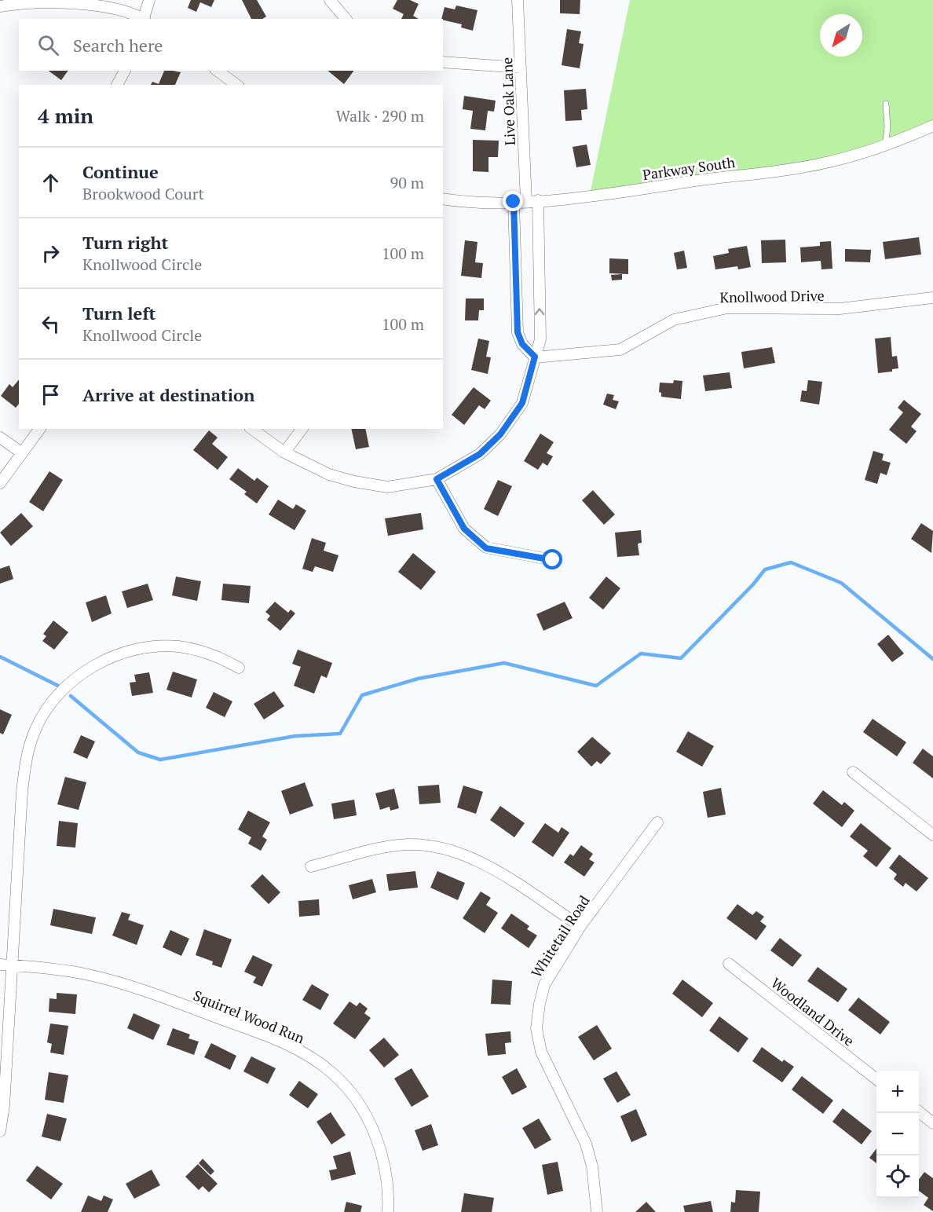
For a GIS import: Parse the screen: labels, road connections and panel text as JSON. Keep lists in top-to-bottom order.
{
  "streets": {
    "street": [
      "Live Oak Lane",
      "Parkway South",
      "Knollwood Drive",
      "Whitetail Road",
      "Woodland Drive",
      "Squirrel Wood Run"
    ]
  },
  "crossings": [
    ["Live Oak Lane", "Parkway South"]
  ],
  "north": "bottom left",
  "page": {
    "search": "Search here",
    "heading": ["4 min", "Walk · 290 m"],
    "list": [
      ["Continue", "Brookwood Court", "90 m"],
      ["Turn right", "Knollwood Circle", "100 m"],
      ["Turn left", "Knollwood Circle", "100 m"],
      "Arrive at destination"
    ],
    "map_buttons": ["+", "−"]
  }
}
